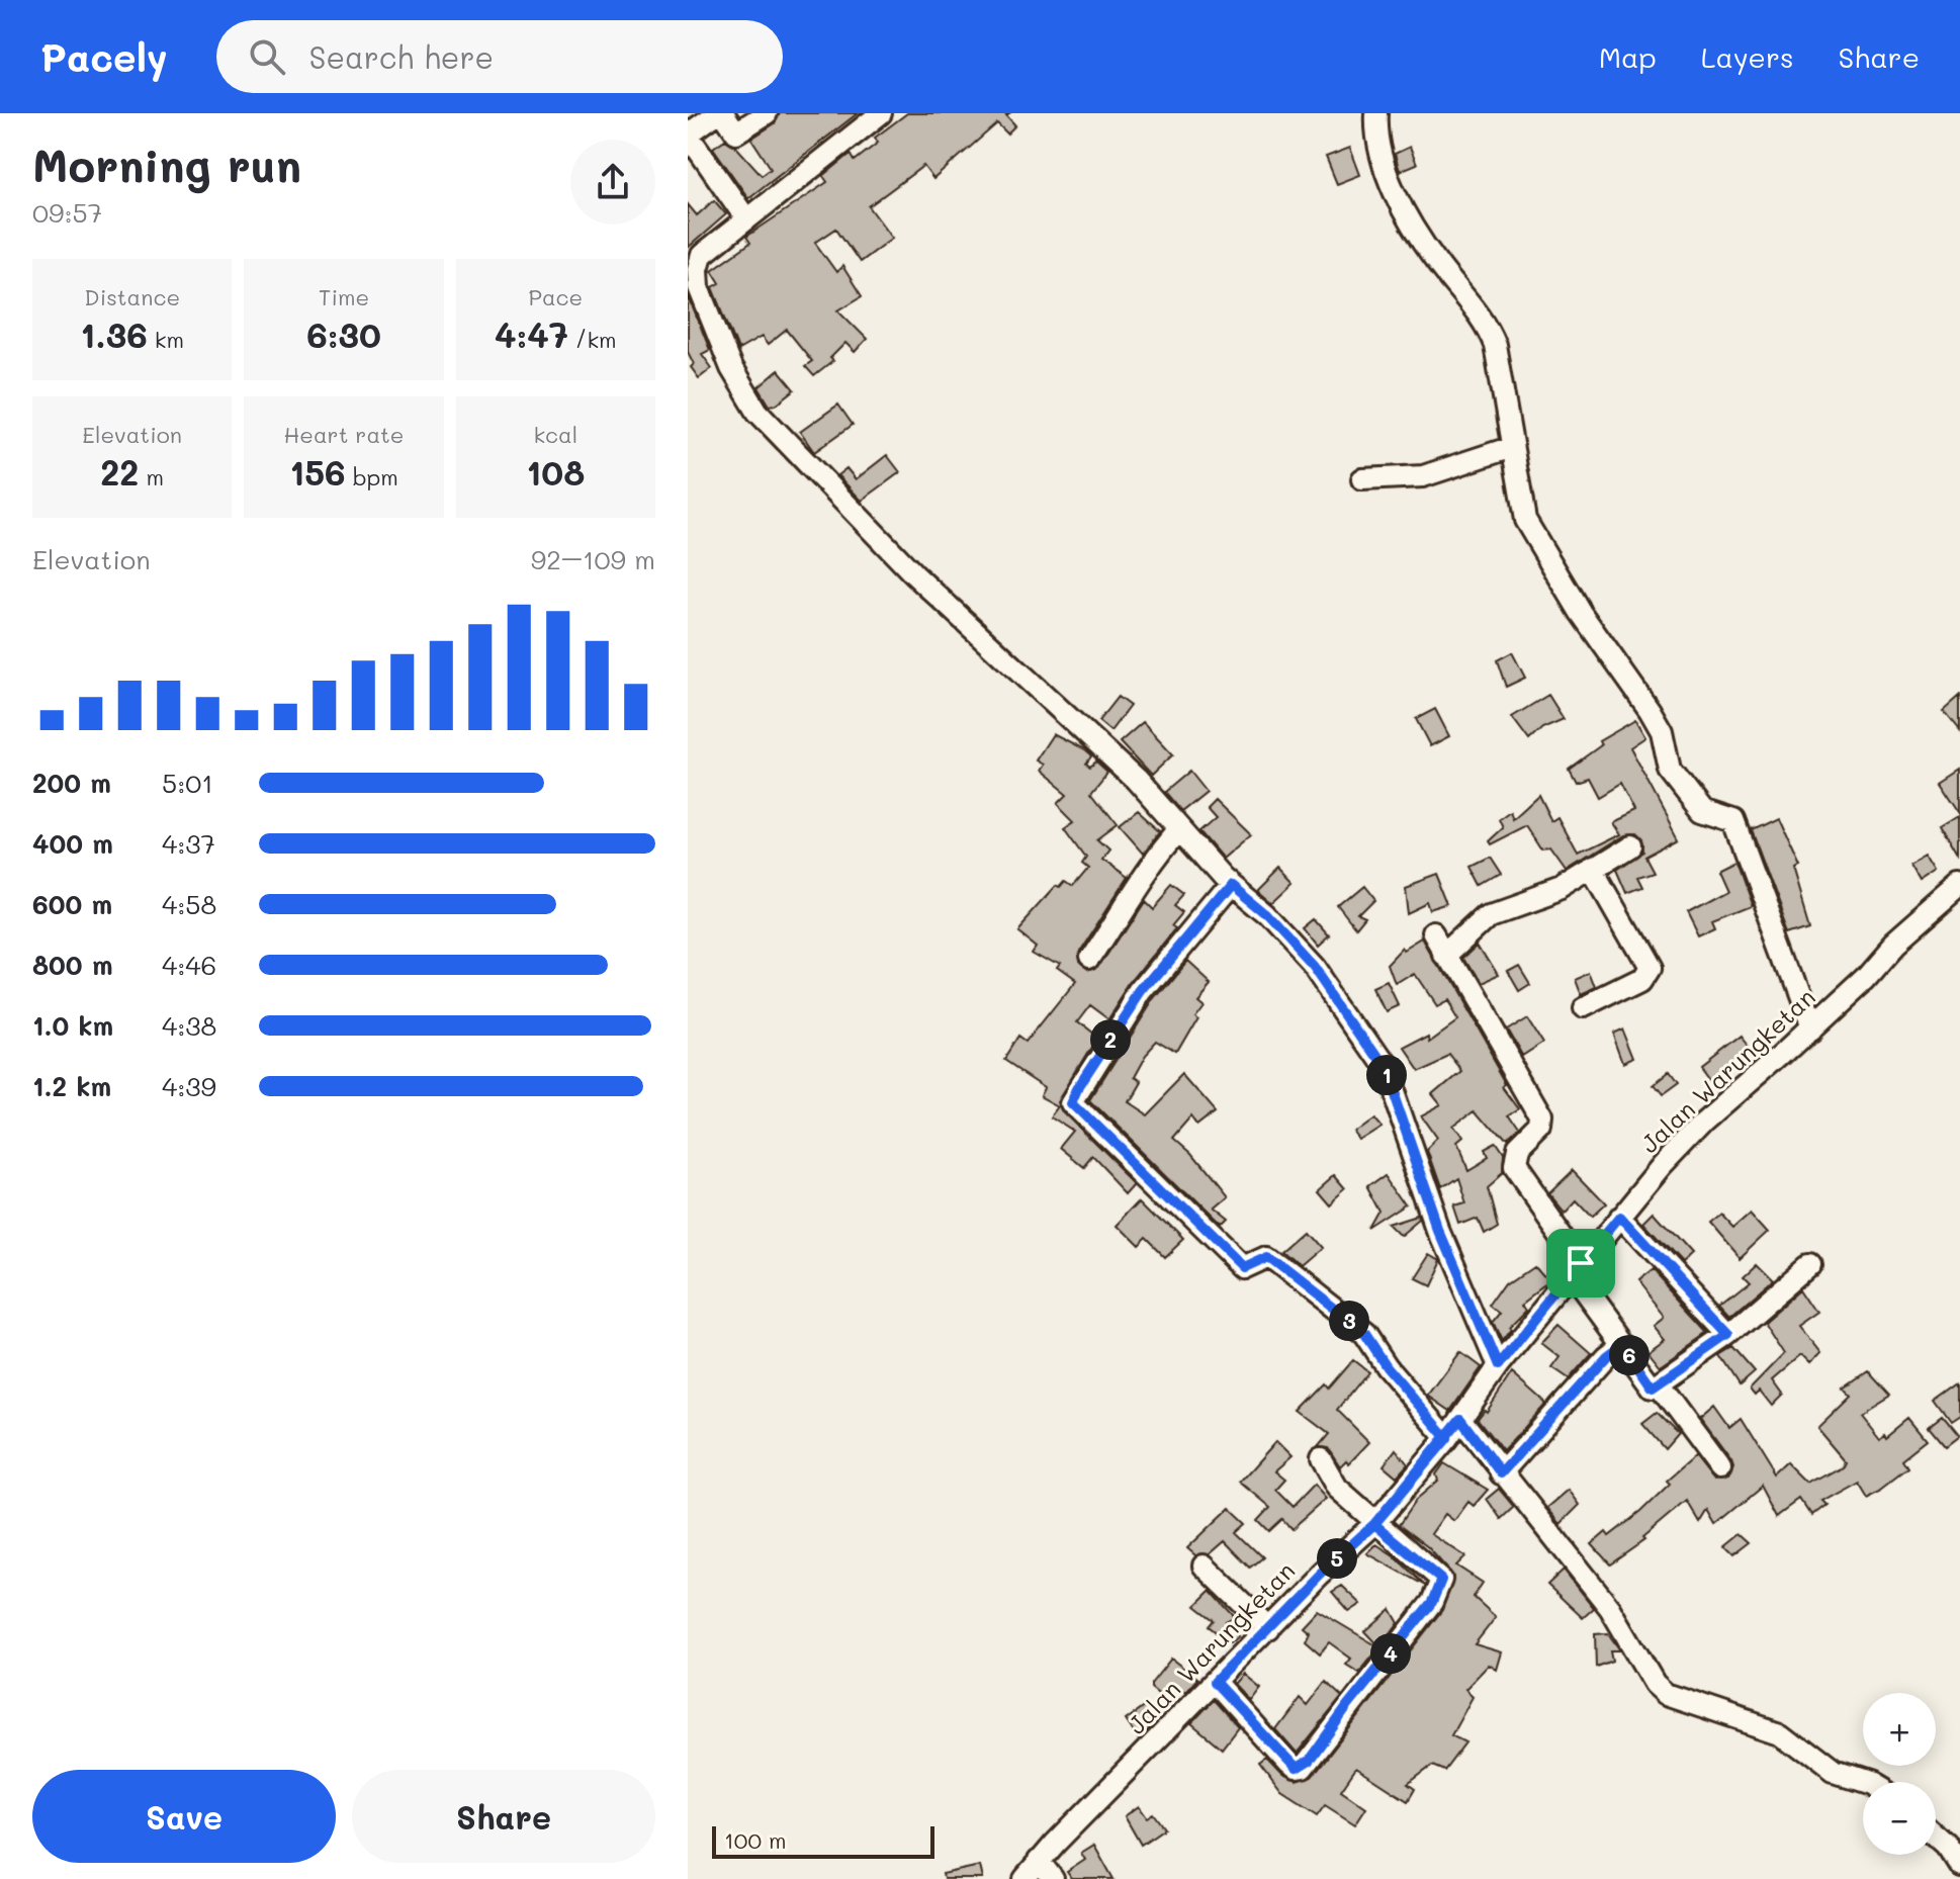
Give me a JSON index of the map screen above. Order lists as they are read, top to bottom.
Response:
{
  "streets": {
    "street": ["Jalan Warungketan"]
  },
  "scale_bar": "100 m",
  "page": {
    "header": "Pacely",
    "search": "Search here",
    "nav": ["Map", "Layers", "Share"],
    "heading": ["Morning run", "09:57"],
    "stats": [
      ["Distance", "1.36 km"],
      ["Time", "6:30"],
      ["Pace", "4:47 /km"],
      ["Elevation", "22 m"],
      ["Heart rate", "156 bpm"],
      ["kcal", "108"]
    ],
    "chart": ["Elevation", "92–109 m"],
    "list": [
      {
        "name": "200 m",
        "note": "5:01"
      },
      {
        "name": "400 m",
        "note": "4:37"
      },
      {
        "name": "600 m",
        "note": "4:58"
      },
      {
        "name": "800 m",
        "note": "4:46"
      },
      {
        "name": "1.0 km",
        "note": "4:38"
      },
      {
        "name": "1.2 km",
        "note": "4:39"
      }
    ],
    "pins": [
      "2",
      "1",
      "3",
      "6",
      "5",
      "4"
    ],
    "map_buttons": ["+", "−"],
    "buttons": ["Save", "Share"],
    "scale": "100 m"
  }
}
